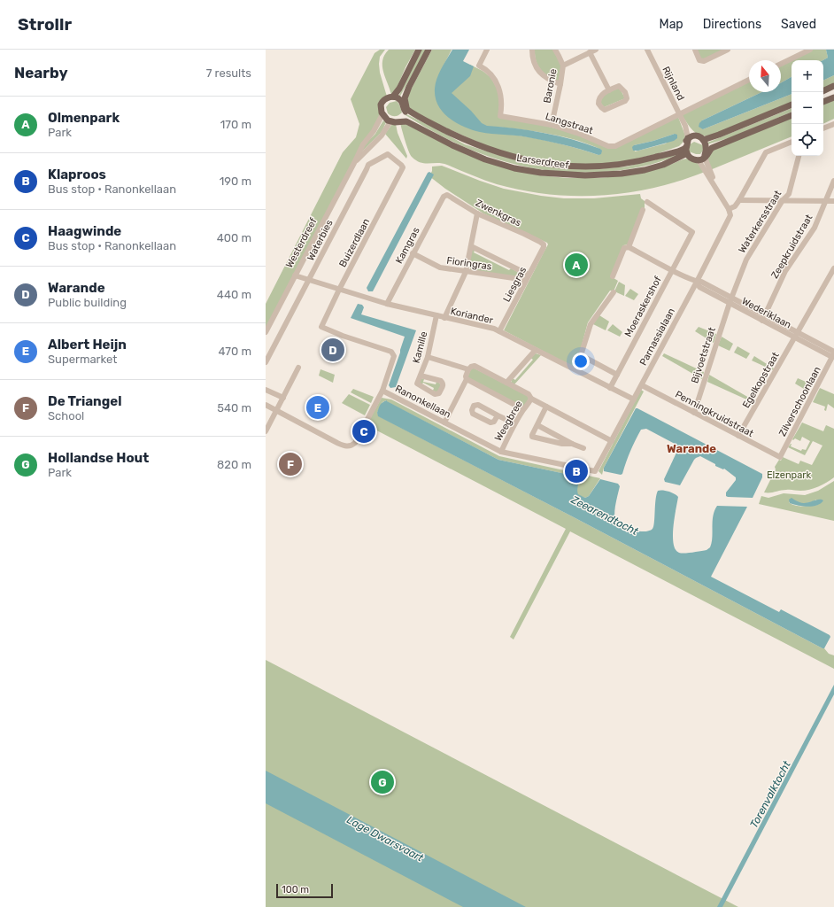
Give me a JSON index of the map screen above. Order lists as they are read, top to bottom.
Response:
{
  "streets": {
    "main road": ["Larserdreef"],
    "street": [
      "Rijnland",
      "Baronie",
      "Langstraat",
      "Zwenkgras",
      "Waterkersstraat",
      "Waterbies",
      "Westerdreef",
      "Buizerdlaan",
      "Kamgras",
      "Zeepkruidstraat",
      "Fioringras",
      "Liesgras",
      "Moeraskershof",
      "Wederiklaan",
      "Koriander",
      "Parnassialaan",
      "Kamille",
      "Bijvoetstraat",
      "Egelkopstraat",
      "Ranonkellaan",
      "Zilverschoonlaan",
      "Penningkruidstraat",
      "Weegbree"
    ]
  },
  "crossings": [
    ["Rijnland", "Langstraat"],
    ["Rijnland", "Larserdreef"],
    ["Baronie", "Langstraat"],
    ["Zwenkgras", "Kamgras"],
    ["Zwenkgras", "Liesgras"],
    ["Waterkersstraat", "Wederiklaan"],
    ["Waterkersstraat", "Bijvoetstraat"],
    ["Waterbies", "Buizerdlaan"],
    ["Waterbies", "Koriander"],
    ["Westerdreef", "Koriander"],
    ["Buizerdlaan", "Koriander"],
    ["Buizerdlaan", "Ranonkellaan"],
    ["Kamgras", "Fioringras"],
    ["Kamgras", "Koriander"],
    ["Zeepkruidstraat", "Wederiklaan"],
    ["Fioringras", "Liesgras"],
    ["Liesgras", "Koriander"],
    ["Moeraskershof", "Wederiklaan"],
    ["Moeraskershof", "Koriander"],
    ["Wederiklaan", "Parnassialaan"],
    ["Wederiklaan", "Bijvoetstraat"],
    ["Wederiklaan", "Egelkopstraat"],
    ["Wederiklaan", "Zilverschoonlaan"],
    ["Koriander", "Parnassialaan"],
    ["Koriander", "Kamille"],
    ["Parnassialaan", "Ranonkellaan"],
    ["Parnassialaan", "Penningkruidstraat"],
    ["Bijvoetstraat", "Penningkruidstraat"],
    ["Egelkopstraat", "Penningkruidstraat"],
    ["Ranonkellaan", "Weegbree"],
    ["Zilverschoonlaan", "Penningkruidstraat"]
  ],
  "districts": ["Warande"],
  "water": ["Zeearendtocht", "Torenvalktocht", "Lage Dwarsvaart"],
  "parks": ["Elzenpark"],
  "scale_bar": "100 m",
  "north": "top",
  "page": {
    "header": "Strollr",
    "nav": ["Map", "Directions", "Saved"],
    "heading": ["Nearby", "7 results"],
    "map_buttons": ["+", "−"],
    "list": [
      {
        "mark": "A",
        "name": "Olmenpark",
        "note": "Park",
        "value": "170 m"
      },
      {
        "mark": "B",
        "name": "Klaproos",
        "note": "Bus stop · Ranonkellaan",
        "value": "190 m"
      },
      {
        "mark": "C",
        "name": "Haagwinde",
        "note": "Bus stop · Ranonkellaan",
        "value": "400 m"
      },
      {
        "mark": "D",
        "name": "Warande",
        "note": "Public building",
        "value": "440 m"
      },
      {
        "mark": "E",
        "name": "Albert Heijn",
        "note": "Supermarket",
        "value": "470 m"
      },
      {
        "mark": "F",
        "name": "De Triangel",
        "note": "School",
        "value": "540 m"
      },
      {
        "mark": "G",
        "name": "Hollandse Hout",
        "note": "Park",
        "value": "820 m"
      }
    ],
    "pins": [
      "A",
      "D",
      "E",
      "C",
      "F",
      "B",
      "G"
    ],
    "scale": "100 m"
  }
}
